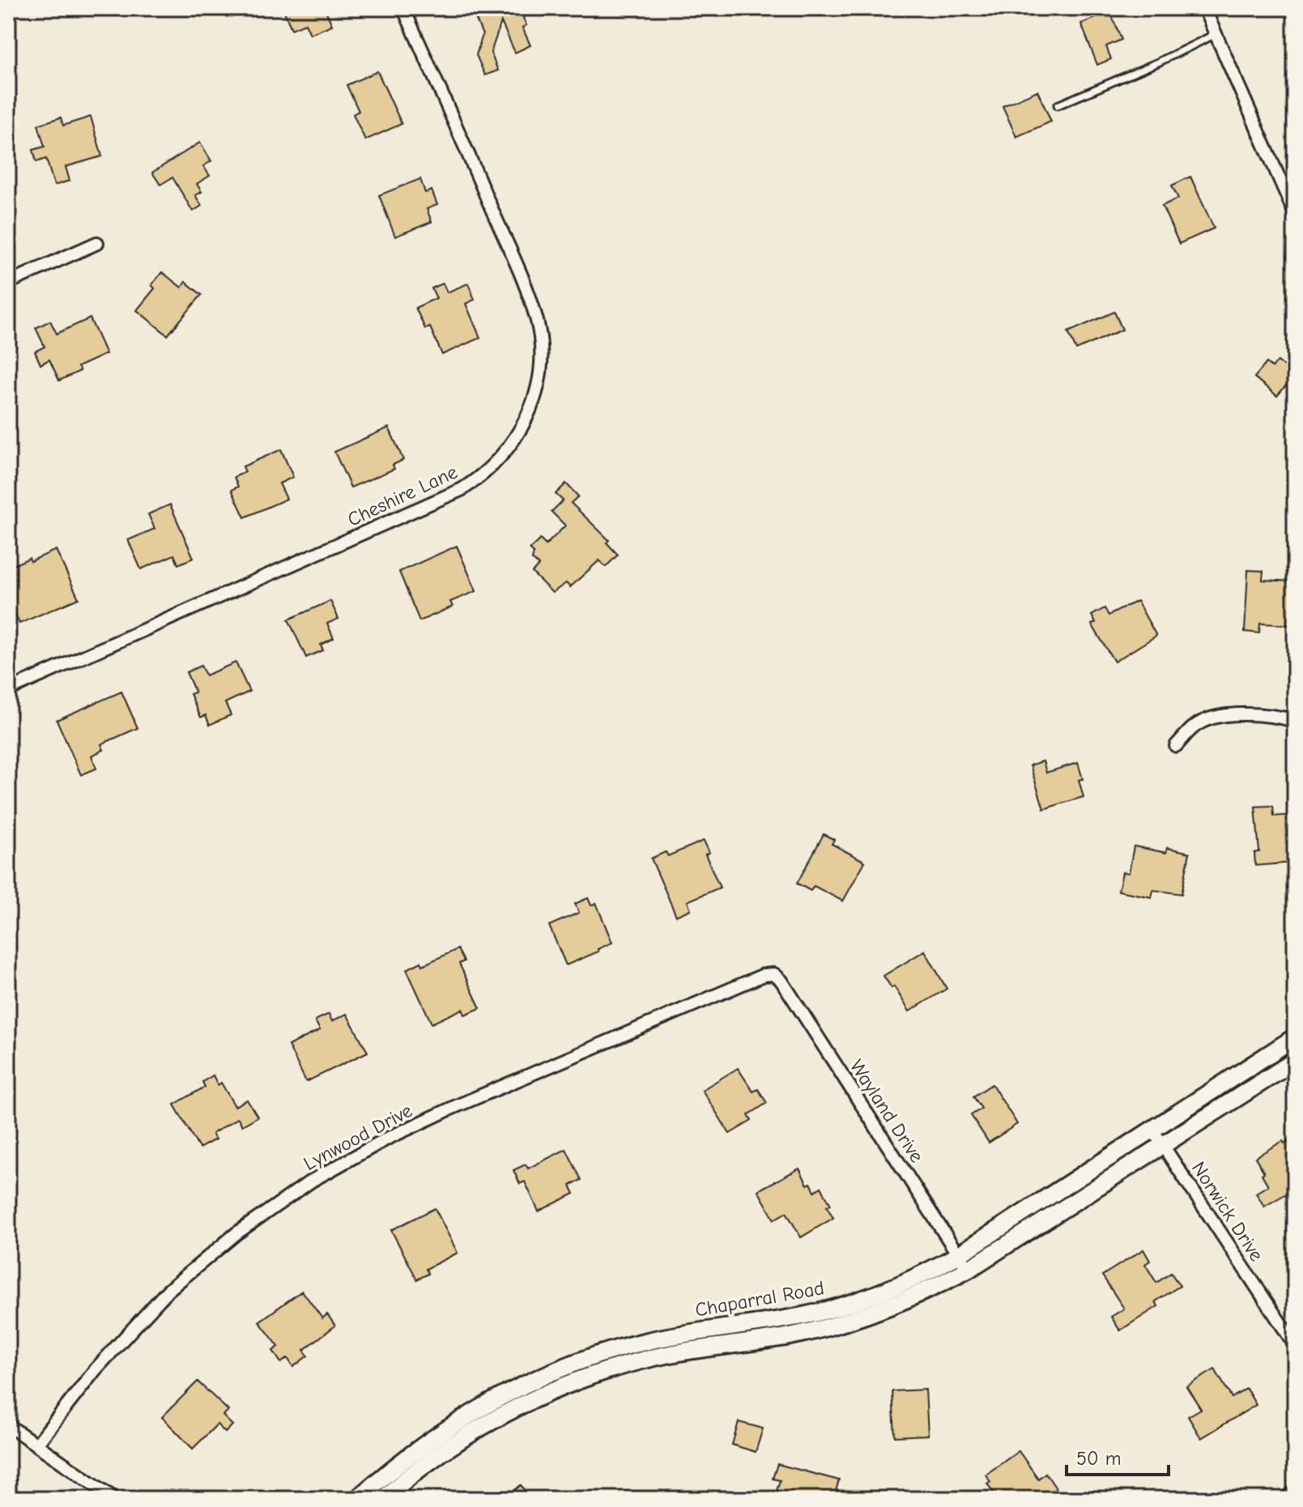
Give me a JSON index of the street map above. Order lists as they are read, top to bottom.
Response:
{
  "streets": {
    "main road": ["Chaparral Road"],
    "street": [
      "Cheshire Lane",
      "Wayland Drive",
      "Lynwood Drive",
      "Norwick Drive"
    ]
  },
  "crossings": [
    ["Wayland Drive", "Lynwood Drive"],
    ["Wayland Drive", "Chaparral Road"],
    ["Norwick Drive", "Chaparral Road"]
  ],
  "scale_bar": "50 m"
}
